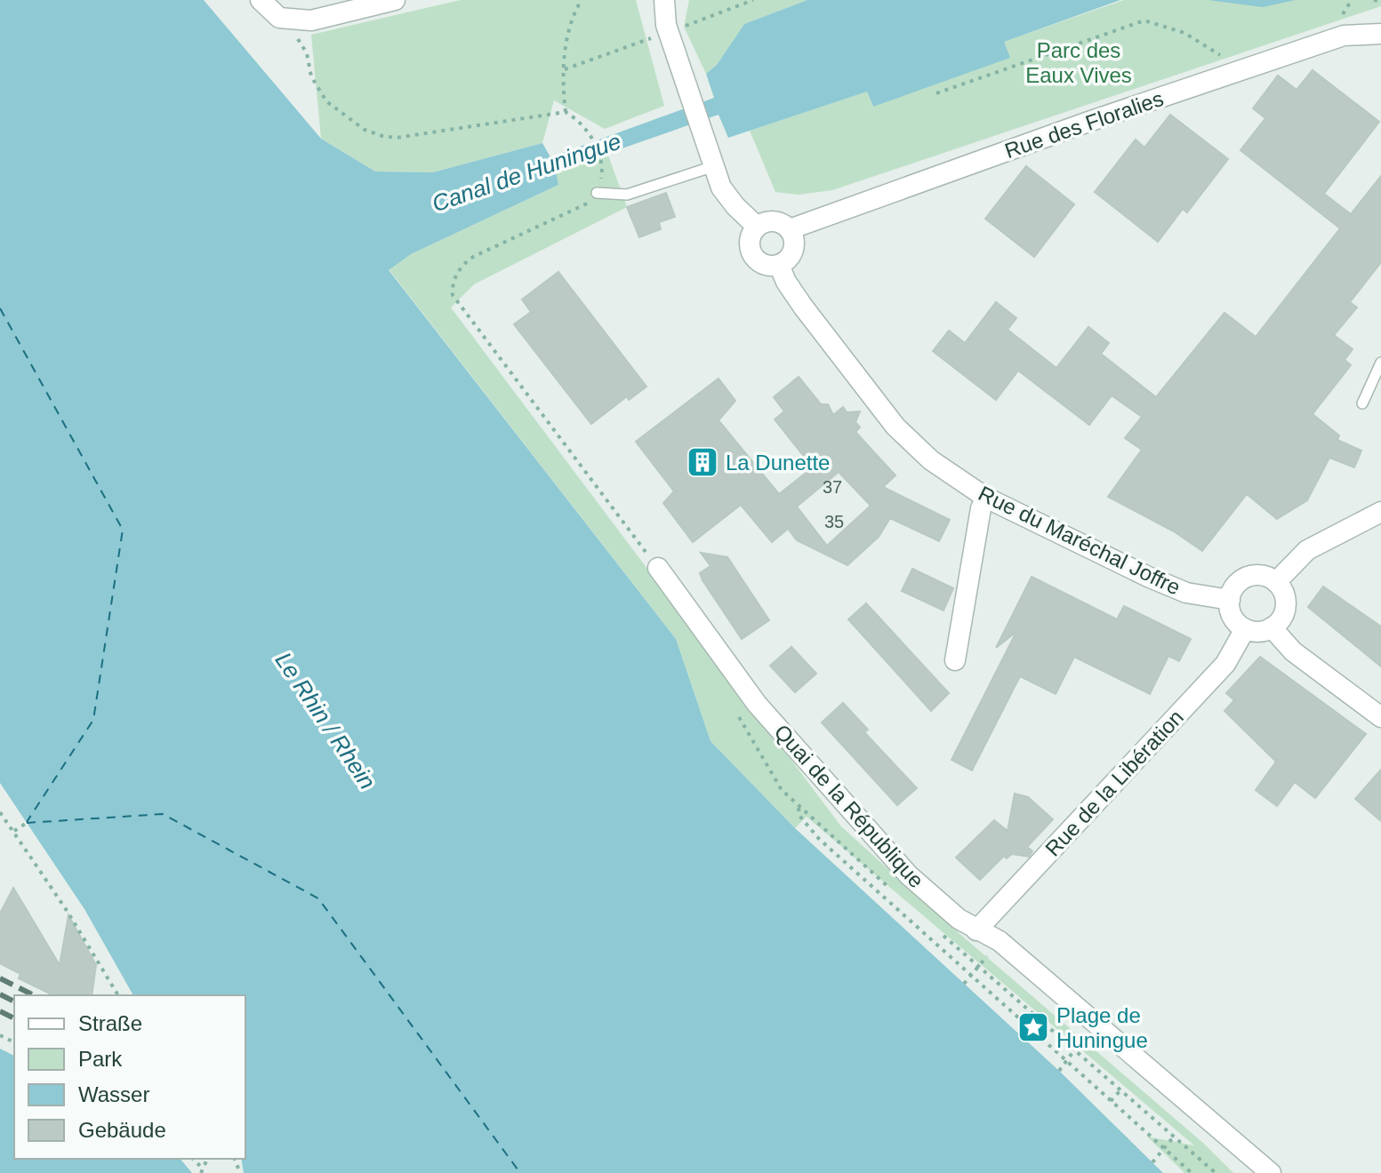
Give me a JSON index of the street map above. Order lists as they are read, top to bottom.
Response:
{
  "streets": {
    "street": [
      "Rue des Floralies",
      "Rue du Maréchal Joffre",
      "Rue de la Libération",
      "Quai de la République"
    ]
  },
  "crossings": [
    ["Rue des Floralies", "Rue du Maréchal Joffre"],
    ["Rue du Maréchal Joffre", "Rue de la Libération"],
    ["Rue de la Libération", "Quai de la République"]
  ],
  "water": ["Canal de Huningue", "Le Rhin / Rhein"],
  "parks": ["Parc des Eaux Vives"],
  "places": {
    "building": ["La Dunette"],
    "place": ["Plage de Huningue"]
  },
  "house_numbers": ["37", "35"],
  "legend": [
    "Straße",
    "Park",
    "Wasser",
    "Gebäude"
  ]
}
